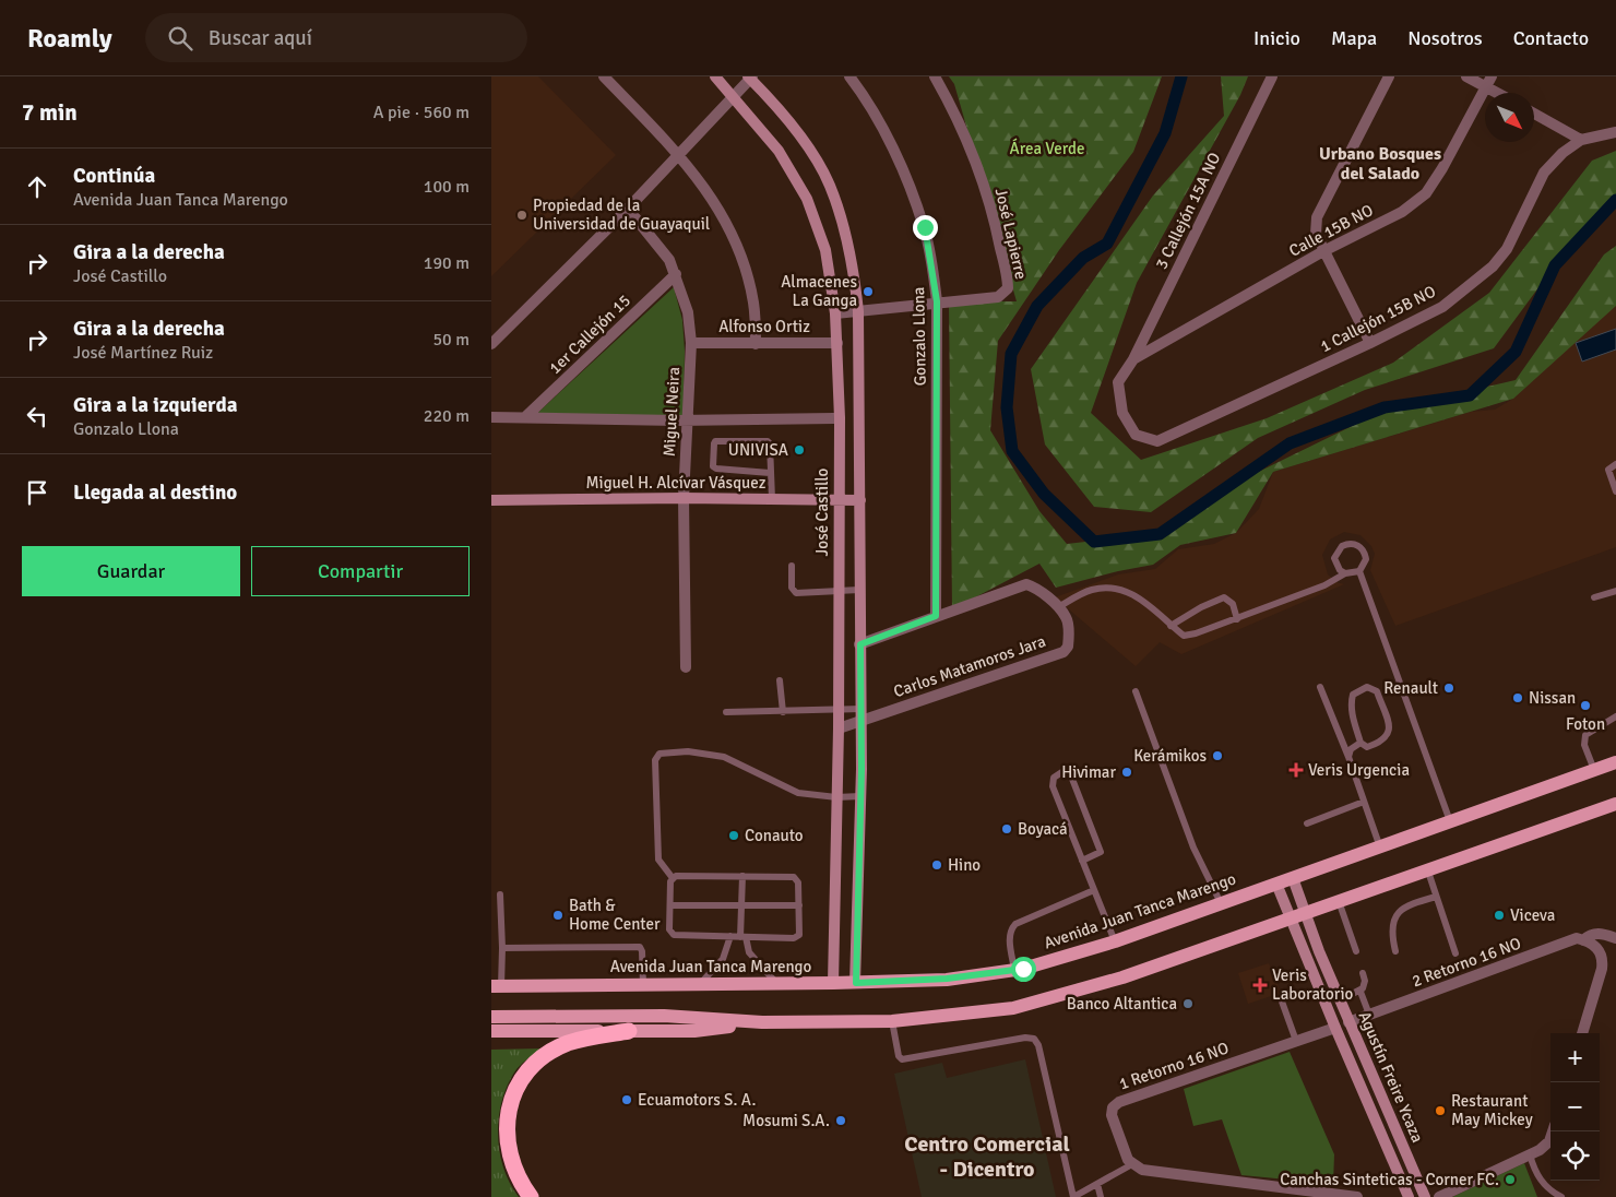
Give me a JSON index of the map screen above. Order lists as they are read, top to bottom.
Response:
{
  "streets": {
    "main road": ["Avenida Juan Tanca Marengo"],
    "street": [
      "3 Callejón 15A NO",
      "Calle 15B NO",
      "José Lapierre",
      "1 Callejón 15B NO",
      "Alfonso Ortiz",
      "1er Callejón 15",
      "Gonzalo Llona",
      "Miguel Neira",
      "Miguel H. Alcívar Vásquez",
      "José Castillo",
      "Carlos Matamoros Jara",
      "2 Retorno 16 NO",
      "1 Retorno 16 NO",
      "Agustín Freire Ycaza"
    ]
  },
  "crossings": [
    ["3 Callejón 15A NO", "Calle 15B NO"],
    ["3 Callejón 15A NO", "1 Callejón 15B NO"],
    ["José Lapierre", "Gonzalo Llona"],
    ["José Lapierre", "José Castillo"],
    ["Alfonso Ortiz", "Miguel Neira"],
    ["Alfonso Ortiz", "José Castillo"],
    ["1er Callejón 15", "Miguel Neira"],
    ["Miguel Neira", "Miguel H. Alcívar Vásquez"],
    ["Miguel H. Alcívar Vásquez", "José Castillo"],
    ["José Castillo", "Carlos Matamoros Jara"],
    ["José Castillo", "Avenida Juan Tanca Marengo"],
    ["Avenida Juan Tanca Marengo", "Agustín Freire Ycaza"],
    ["2 Retorno 16 NO", "Agustín Freire Ycaza"],
    ["1 Retorno 16 NO", "Agustín Freire Ycaza"]
  ],
  "districts": ["Urbano Bosques del Salado", "Centro Comercial - Dicentro"],
  "parks": ["Área Verde"],
  "places": {
    "other": [
      "Propiedad de la Universidad de Guayaquil",
      "Almacenes La Ganga",
      "UNIVISA",
      "Renault",
      "Nissan",
      "Foton",
      "Kerámikos",
      "Hivimar",
      "Boyacá",
      "Conauto",
      "Hino",
      "Bath & Home Center",
      "Viceva",
      "Banco Altantica",
      "Ecuamotors S. A.",
      "Restaurant May Mickey",
      "Mosumi S.A.",
      "Canchas Sinteticas - Corner FC."
    ],
    "health": ["Veris Urgencia", "Veris Laboratorio"]
  },
  "north": "bottom right",
  "page": {
    "header": "Roamly",
    "search": "Buscar aquí",
    "nav": [
      "Inicio",
      "Mapa",
      "Nosotros",
      "Contacto"
    ],
    "heading": ["7 min", "A pie · 560 m"],
    "list": [
      ["Continúa", "Avenida Juan Tanca Marengo", "100 m"],
      ["Gira a la derecha", "José Castillo", "190 m"],
      ["Gira a la derecha", "José Martínez Ruiz", "50 m"],
      ["Gira a la izquierda", "Gonzalo Llona", "220 m"],
      "Llegada al destino"
    ],
    "buttons": ["Guardar", "Compartir"],
    "map_buttons": ["+", "−"]
  }
}
